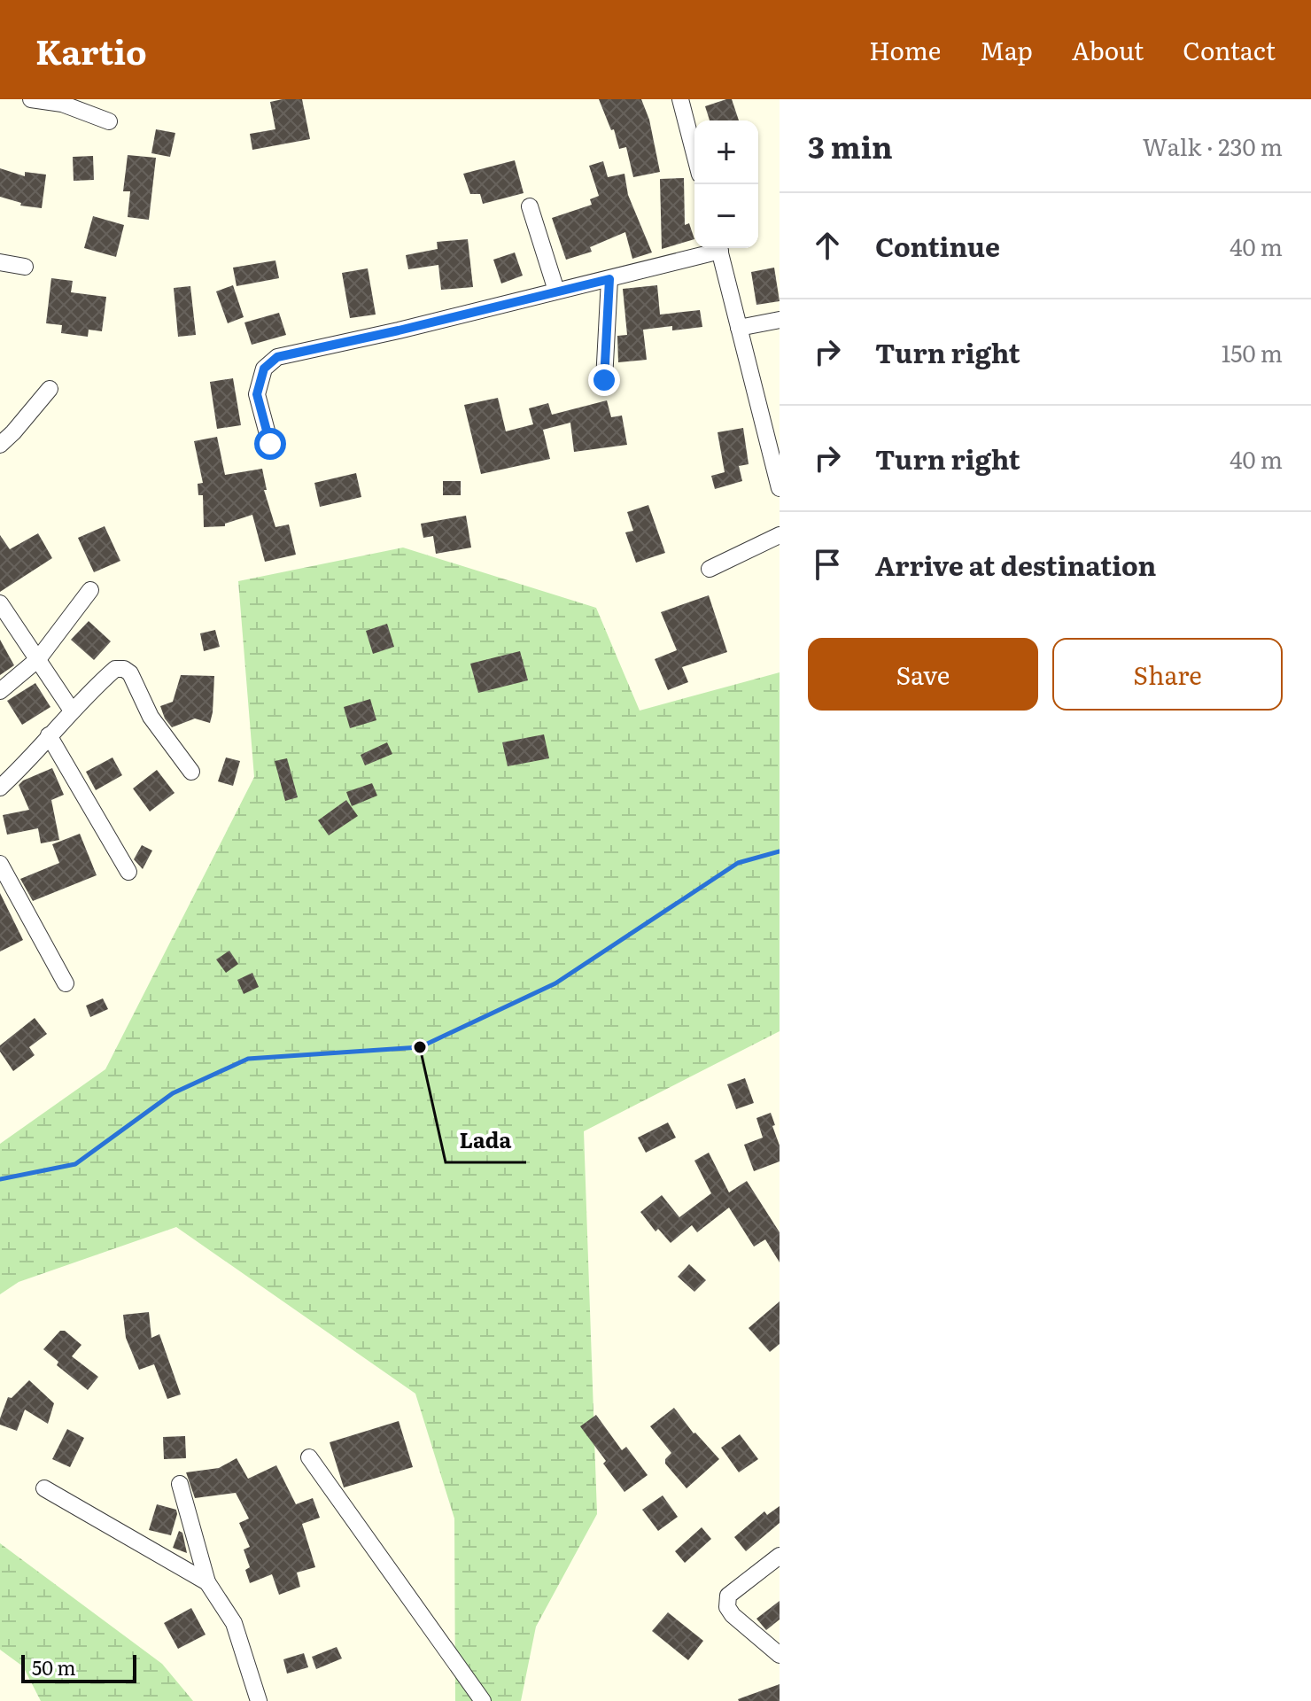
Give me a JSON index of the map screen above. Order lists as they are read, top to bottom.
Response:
{
  "places": ["Lada"],
  "scale_bar": "50 m",
  "page": {
    "header": "Kartio",
    "nav": [
      "Home",
      "Map",
      "About",
      "Contact"
    ],
    "heading": ["3 min", "Walk · 230 m"],
    "map_buttons": ["+", "−"],
    "list": [
      ["Continue", "40 m"],
      ["Turn right", "150 m"],
      ["Turn right", "40 m"],
      "Arrive at destination"
    ],
    "buttons": ["Save", "Share"],
    "scale": "50 m"
  }
}
